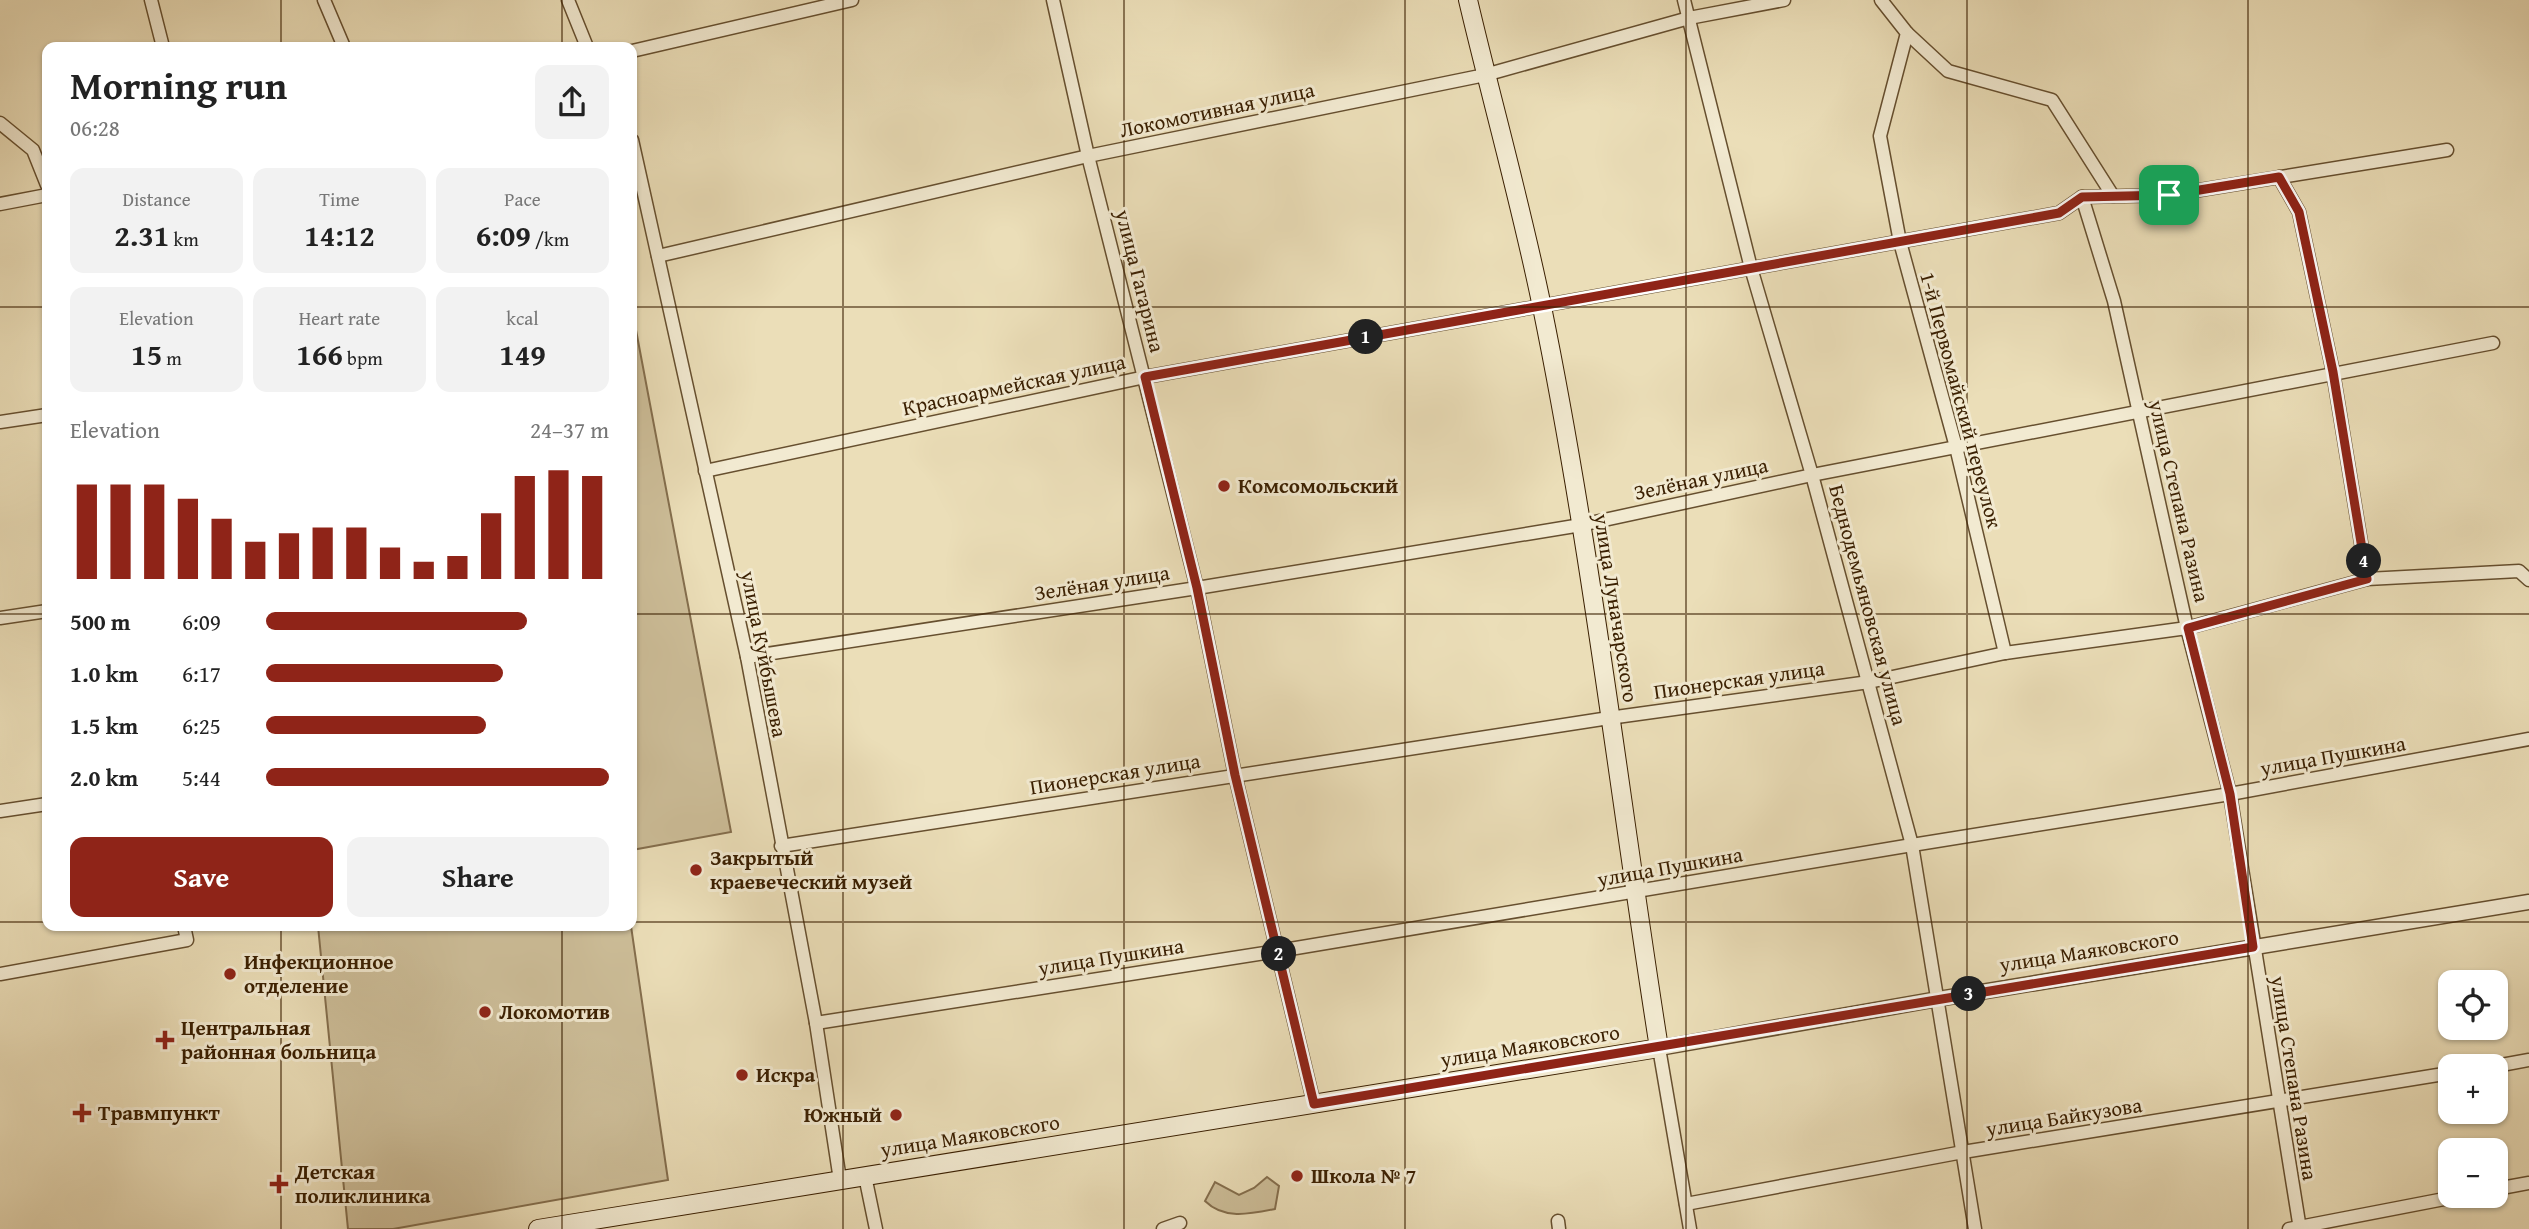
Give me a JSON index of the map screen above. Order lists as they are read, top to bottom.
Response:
{
  "streets": {
    "main road": ["улица Луначарского", "улица Маяковского"],
    "street": [
      "Локомотивная улица",
      "улица Гагарина",
      "Красноармейская улица",
      "1-й Первомайский переулок",
      "Зелёная улица",
      "улица Степана Разина",
      "Беднодемьяновская улица",
      "улица Куйбышева",
      "Пионерская улица",
      "улица Пушкина",
      "улица Байкузова"
    ]
  },
  "crossings": [
    ["Локомотивная улица", "улица Гагарина"],
    ["Локомотивная улица", "Беднодемьяновская улица"],
    ["Локомотивная улица", "улица Луначарского"],
    ["Локомотивная улица", "улица Куйбышева"],
    ["улица Гагарина", "Красноармейская улица"],
    ["улица Гагарина", "Зелёная улица"],
    ["улица Гагарина", "Пионерская улица"],
    ["улица Гагарина", "улица Пушкина"],
    ["улица Гагарина", "улица Маяковского"],
    ["Красноармейская улица", "1-й Первомайский переулок"],
    ["Красноармейская улица", "улица Степана Разина"],
    ["Красноармейская улица", "Беднодемьяновская улица"],
    ["Красноармейская улица", "улица Луначарского"],
    ["Красноармейская улица", "улица Куйбышева"],
    ["1-й Первомайский переулок", "Зелёная улица"],
    ["1-й Первомайский переулок", "Пионерская улица"],
    ["Зелёная улица", "улица Степана Разина"],
    ["Зелёная улица", "Беднодемьяновская улица"],
    ["Зелёная улица", "улица Луначарского"],
    ["Зелёная улица", "улица Куйбышева"],
    ["улица Степана Разина", "Пионерская улица"],
    ["улица Степана Разина", "улица Пушкина"],
    ["улица Степана Разина", "улица Маяковского"],
    ["улица Степана Разина", "улица Байкузова"],
    ["Беднодемьяновская улица", "Пионерская улица"],
    ["Беднодемьяновская улица", "улица Пушкина"],
    ["Беднодемьяновская улица", "улица Маяковского"],
    ["Беднодемьяновская улица", "улица Байкузова"],
    ["улица Луначарского", "Пионерская улица"],
    ["улица Луначарского", "улица Пушкина"],
    ["улица Луначарского", "улица Маяковского"],
    ["улица Луначарского", "улица Байкузова"],
    ["улица Куйбышева", "Пионерская улица"],
    ["улица Куйбышева", "улица Пушкина"],
    ["улица Куйбышева", "улица Маяковского"]
  ],
  "places": {
    "other": [
      "Комсомольский",
      "Закрытый краевеческий музей",
      "Инфекционное отделение",
      "Локомотив",
      "Искра",
      "Южный",
      "Школа № 7"
    ],
    "health": ["Центральная районная больница", "Травмпункт", "Детская поликлиника"]
  },
  "page": {
    "heading": ["Morning run", "06:28"],
    "stats": [
      ["Distance", "2.31 km"],
      ["Time", "14:12"],
      ["Pace", "6:09 /km"],
      ["Elevation", "15 m"],
      ["Heart rate", "166 bpm"],
      ["kcal", "149"]
    ],
    "pins": [
      "1",
      "4",
      "2",
      "3"
    ],
    "chart": ["Elevation", "24–37 m"],
    "list": [
      {
        "name": "500 m",
        "note": "6:09"
      },
      {
        "name": "1.0 km",
        "note": "6:17"
      },
      {
        "name": "1.5 km",
        "note": "6:25"
      },
      {
        "name": "2.0 km",
        "note": "5:44"
      }
    ],
    "buttons": ["Save", "Share"],
    "map_buttons": ["+", "−"]
  }
}
